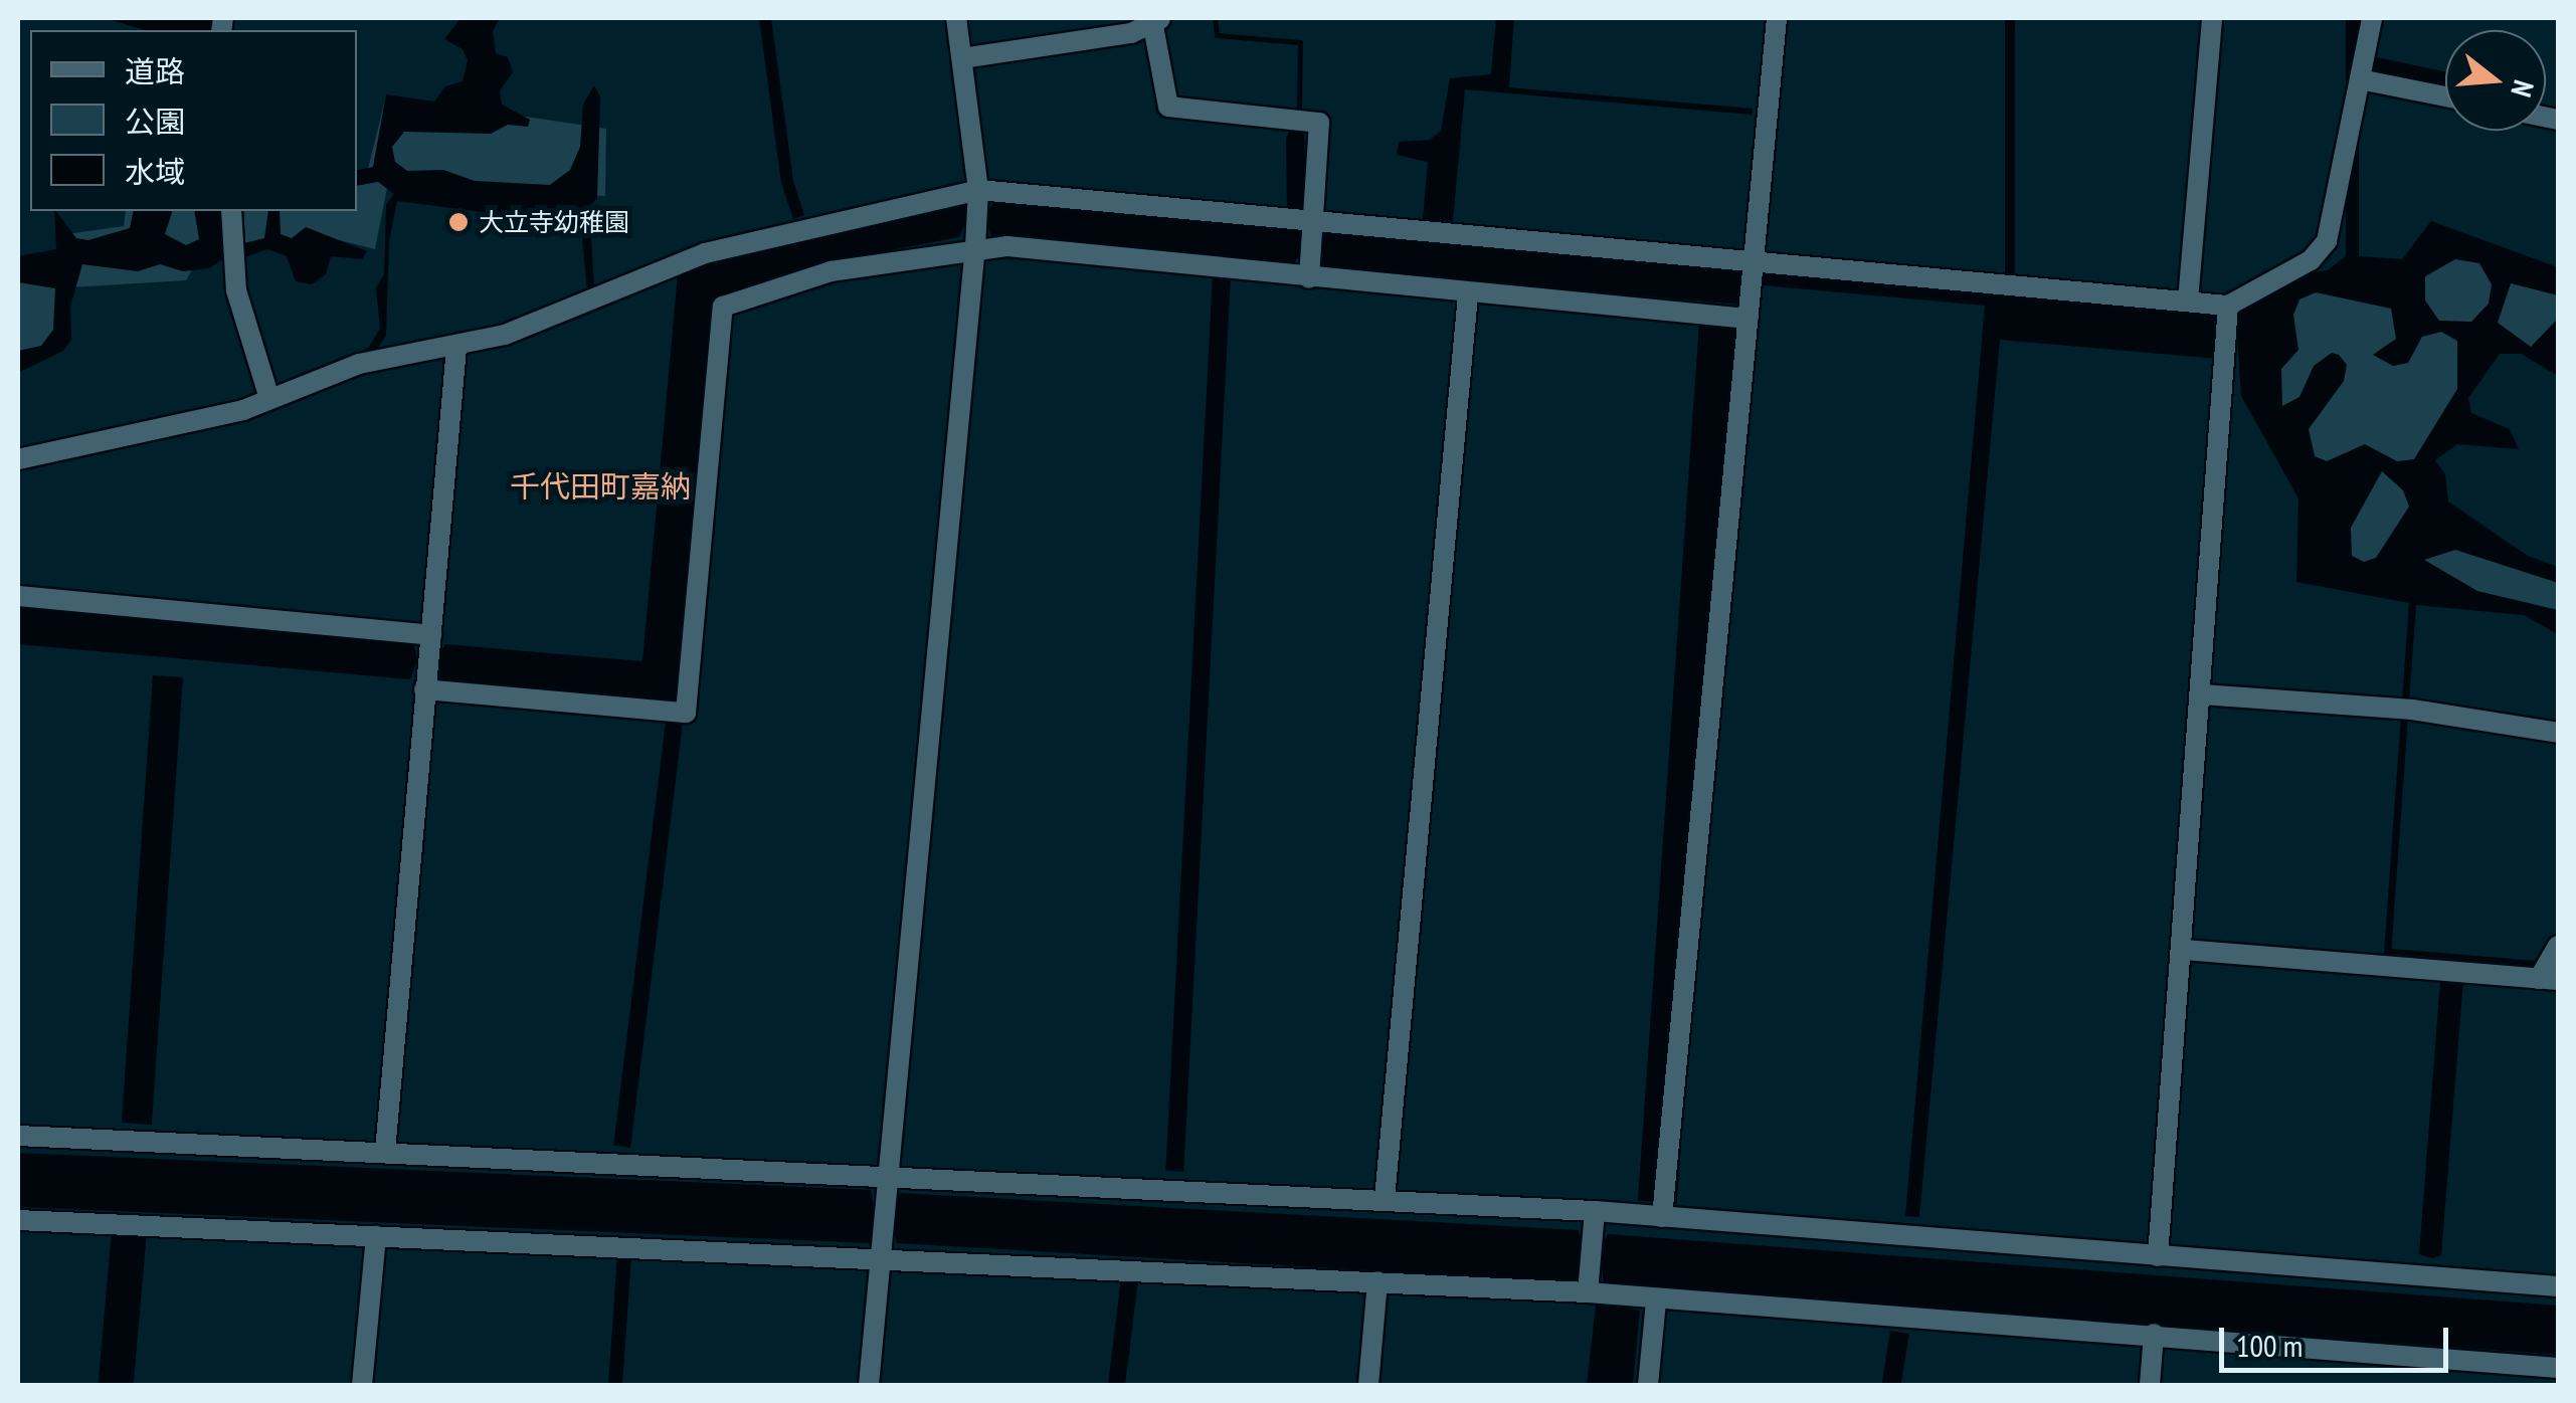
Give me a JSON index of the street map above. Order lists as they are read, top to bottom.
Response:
{
  "districts": ["千代田町嘉納"],
  "places": ["大立寺幼稚園"],
  "legend": ["道路", "公園", "水域"],
  "scale_bar": "100 m",
  "north": "right"
}
